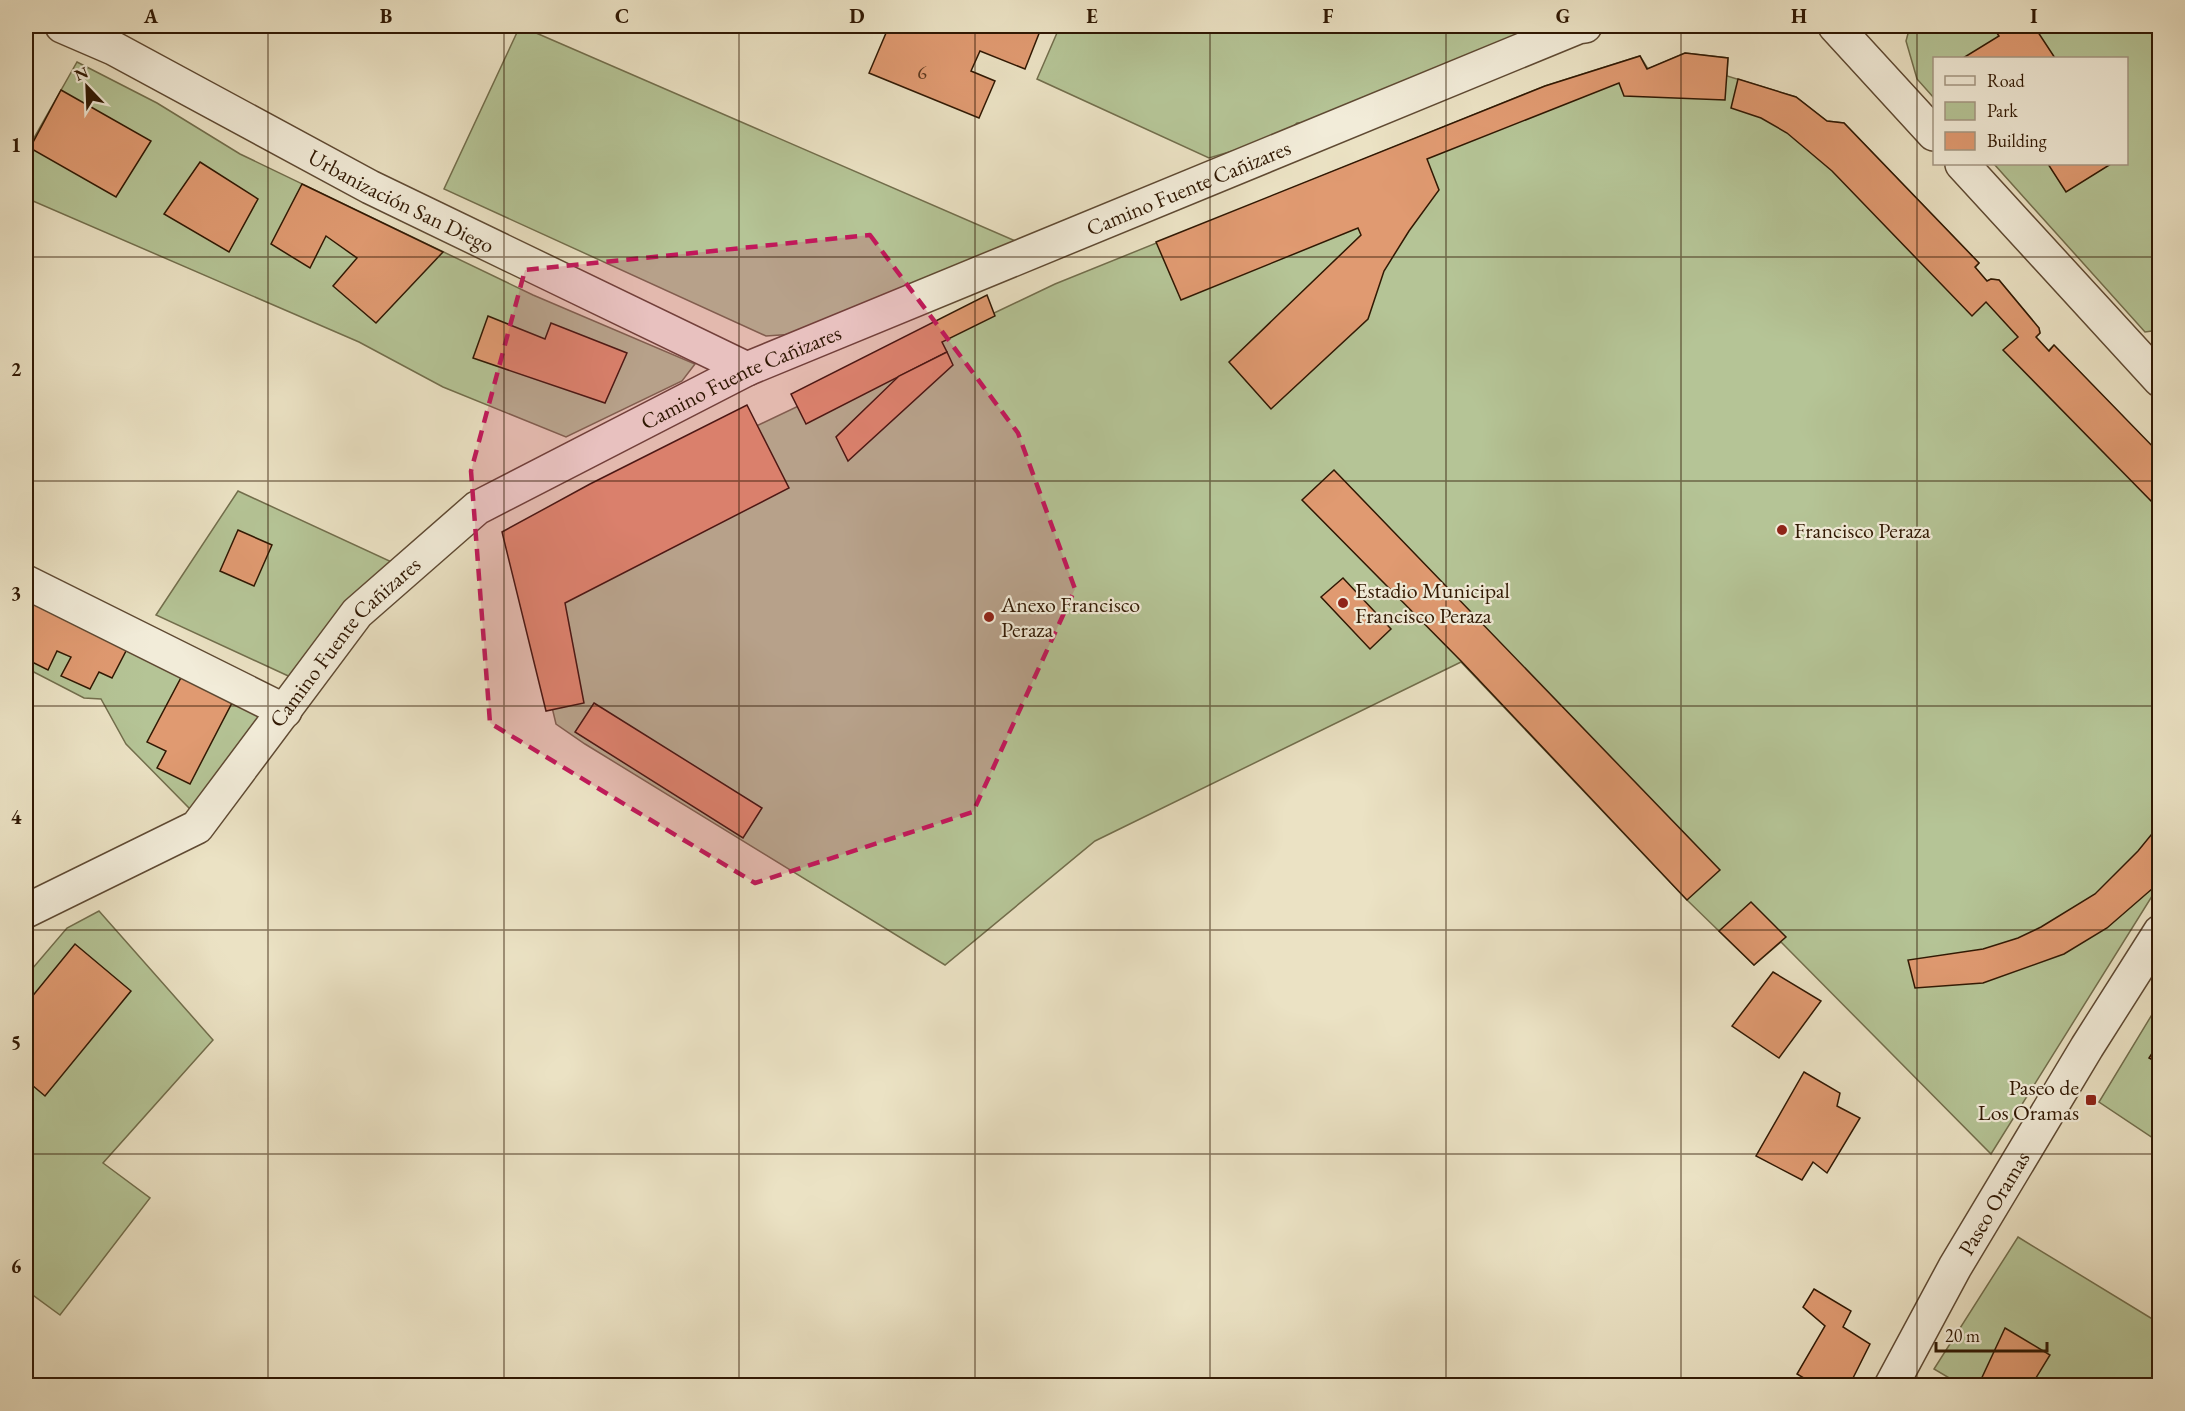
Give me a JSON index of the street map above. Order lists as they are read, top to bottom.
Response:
{
  "streets": {
    "street": ["Camino Fuente Cañizares", "Urbanización San Diego", "Paseo Oramas"]
  },
  "crossings": [
    ["Camino Fuente Cañizares", "Urbanización San Diego"]
  ],
  "places": {
    "other": ["Francisco Peraza", "Estadio Municipal Francisco Peraza", "Anexo Francisco Peraza"],
    "transit": ["Paseo de Los Oramas"]
  },
  "house_numbers": ["6"],
  "legend": ["Road", "Park", "Building"],
  "scale_bar": "20 m",
  "north": "top left",
  "grid": {
    "columns": [
      "A",
      "B",
      "C",
      "D",
      "E",
      "F",
      "G",
      "H",
      "I"
    ],
    "rows": [
      "1",
      "2",
      "3",
      "4",
      "5",
      "6"
    ]
  }
}
